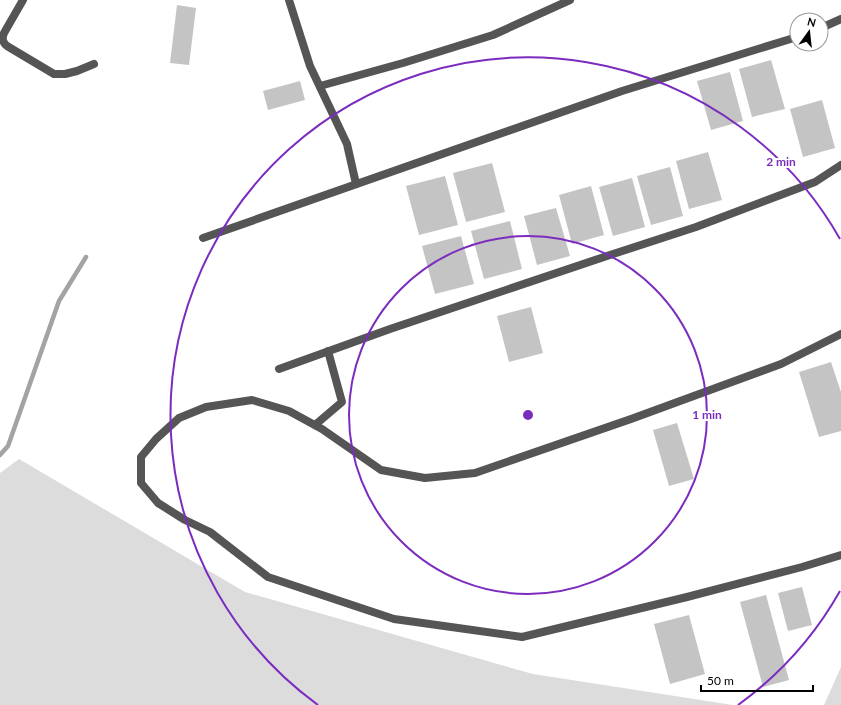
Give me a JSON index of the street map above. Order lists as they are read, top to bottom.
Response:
{
  "scale_bar": "50 m",
  "north": "top",
  "rings": ["2 min", "1 min"]
}
